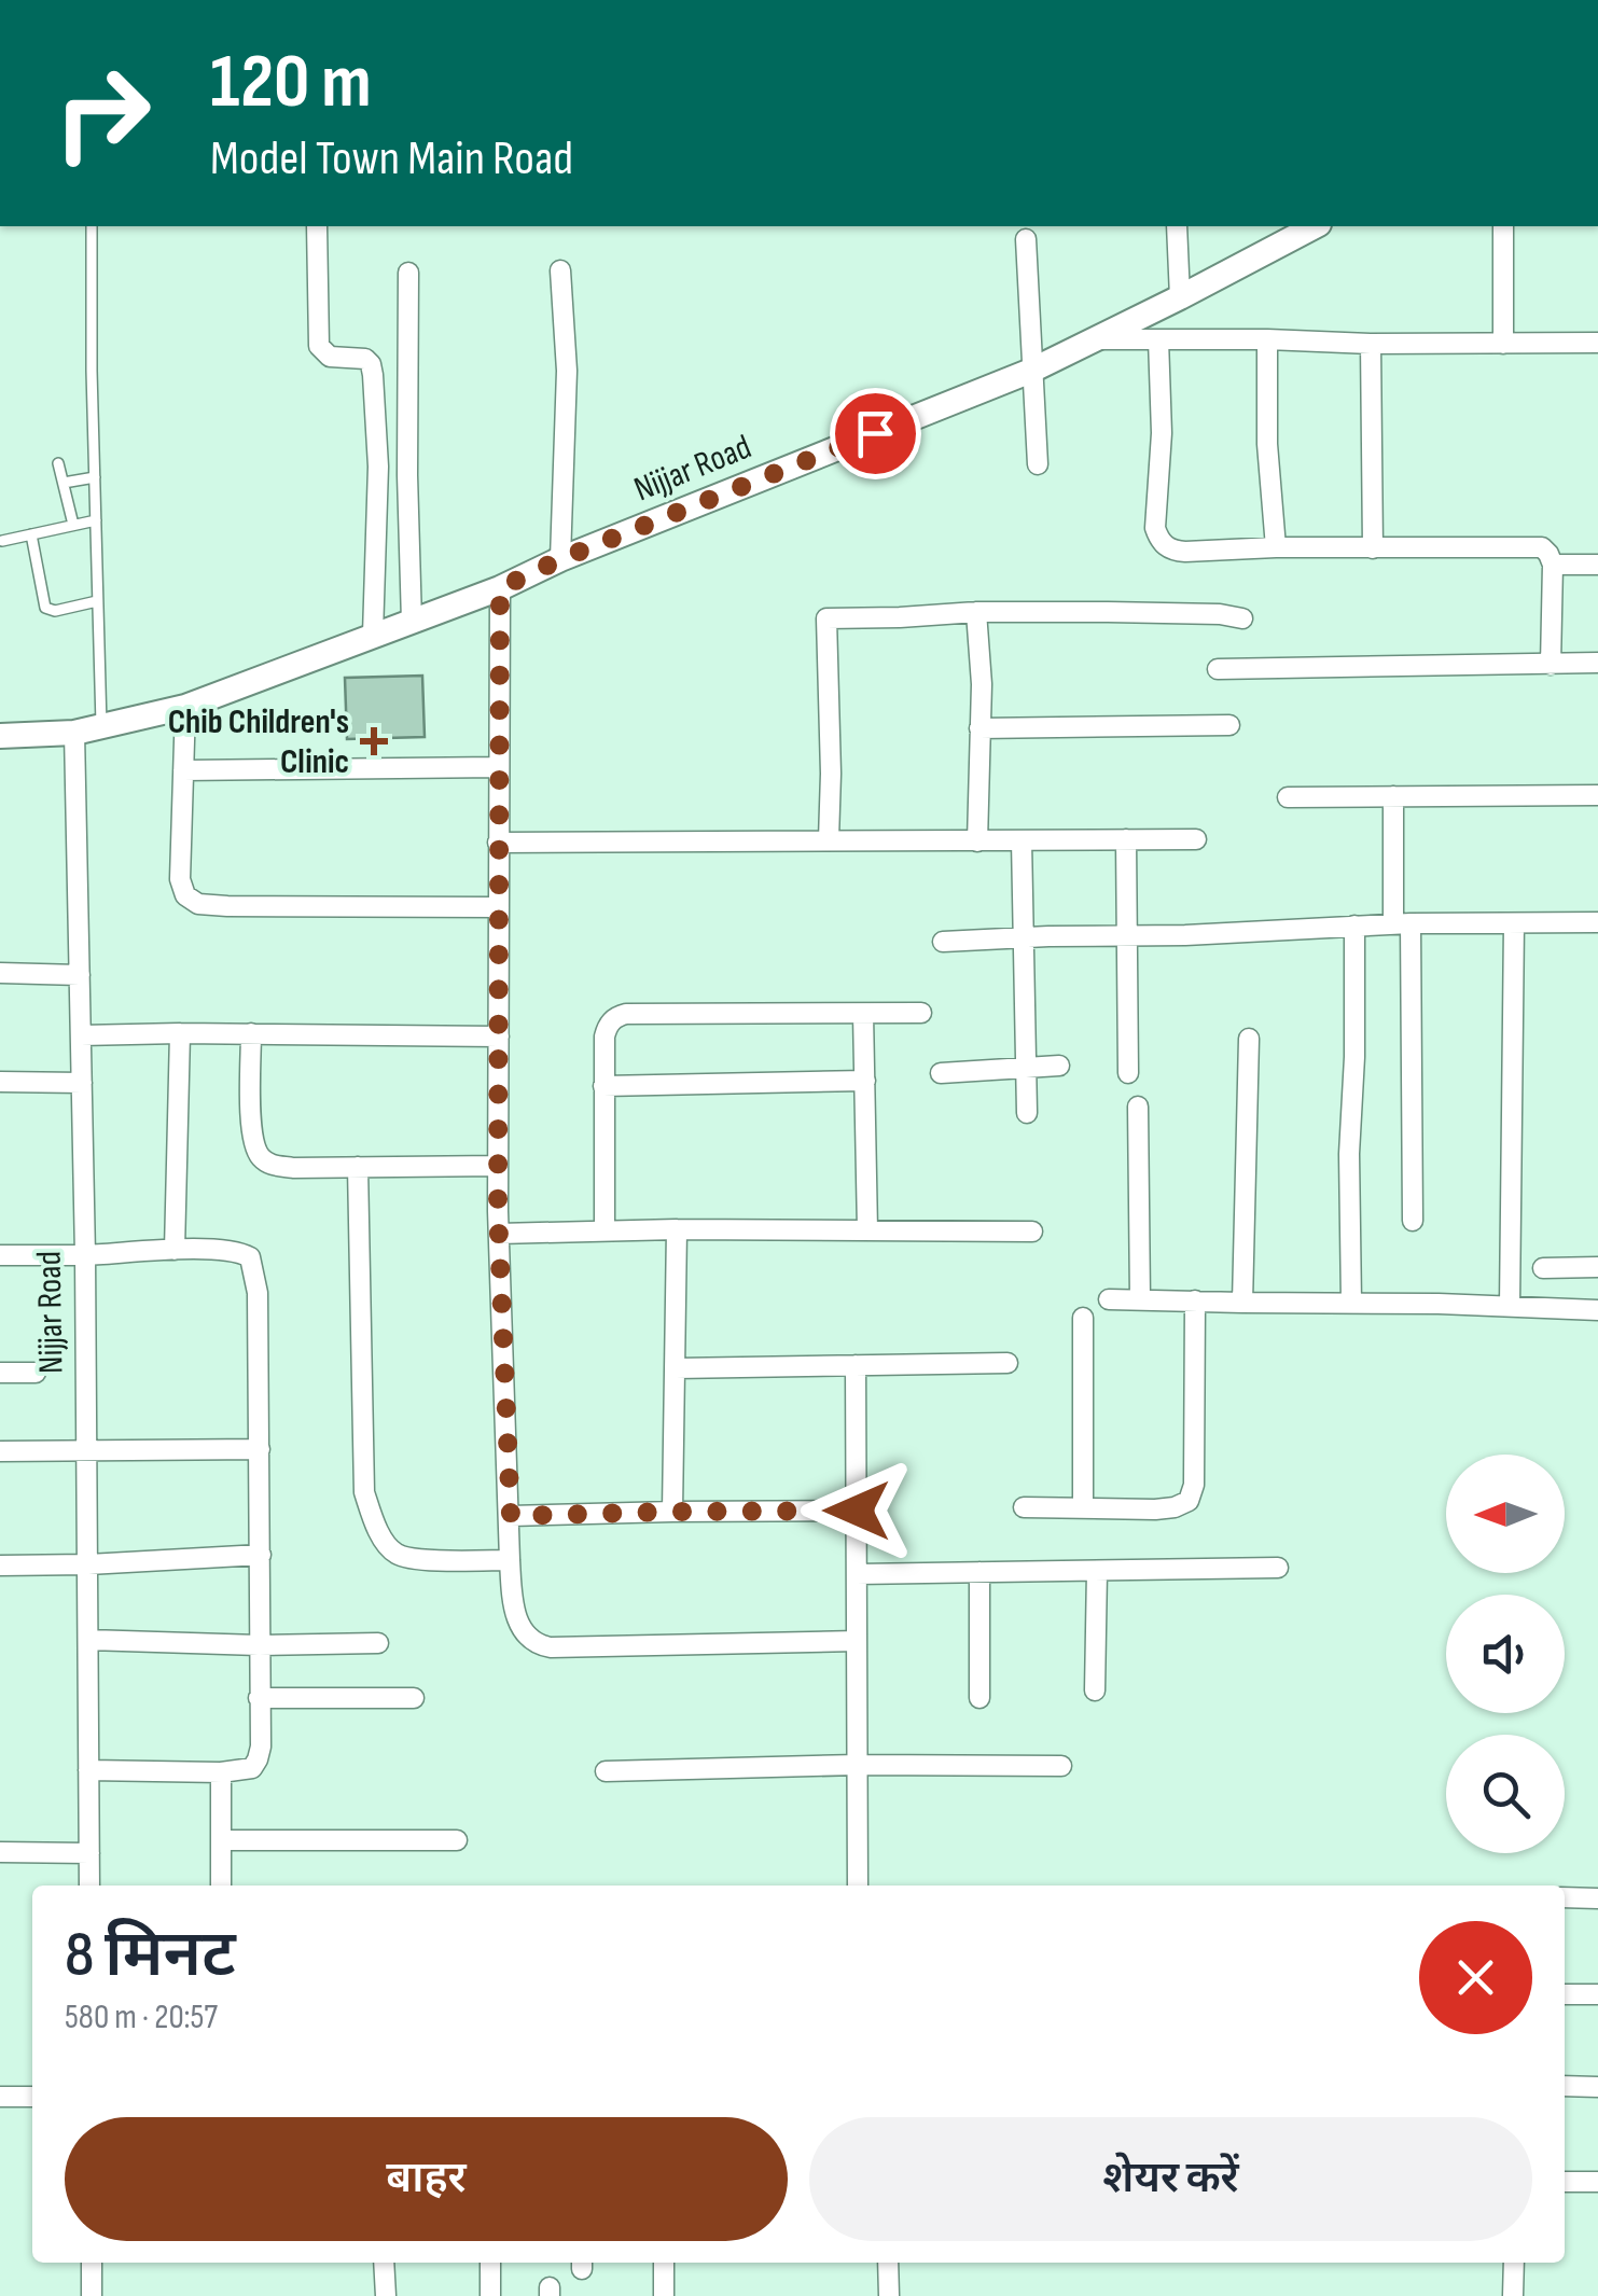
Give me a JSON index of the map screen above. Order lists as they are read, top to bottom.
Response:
{
  "streets": {
    "street": ["Nijjar Road"]
  },
  "places": {
    "health": ["Chib Children's Clinic"]
  },
  "north": "left",
  "page": {
    "turn": ["120 m", "Model Town Main Road"],
    "heading": ["8 मिनट", "580 m · 20:57"],
    "buttons": ["बाहर", "शेयर करें"]
  }
}
